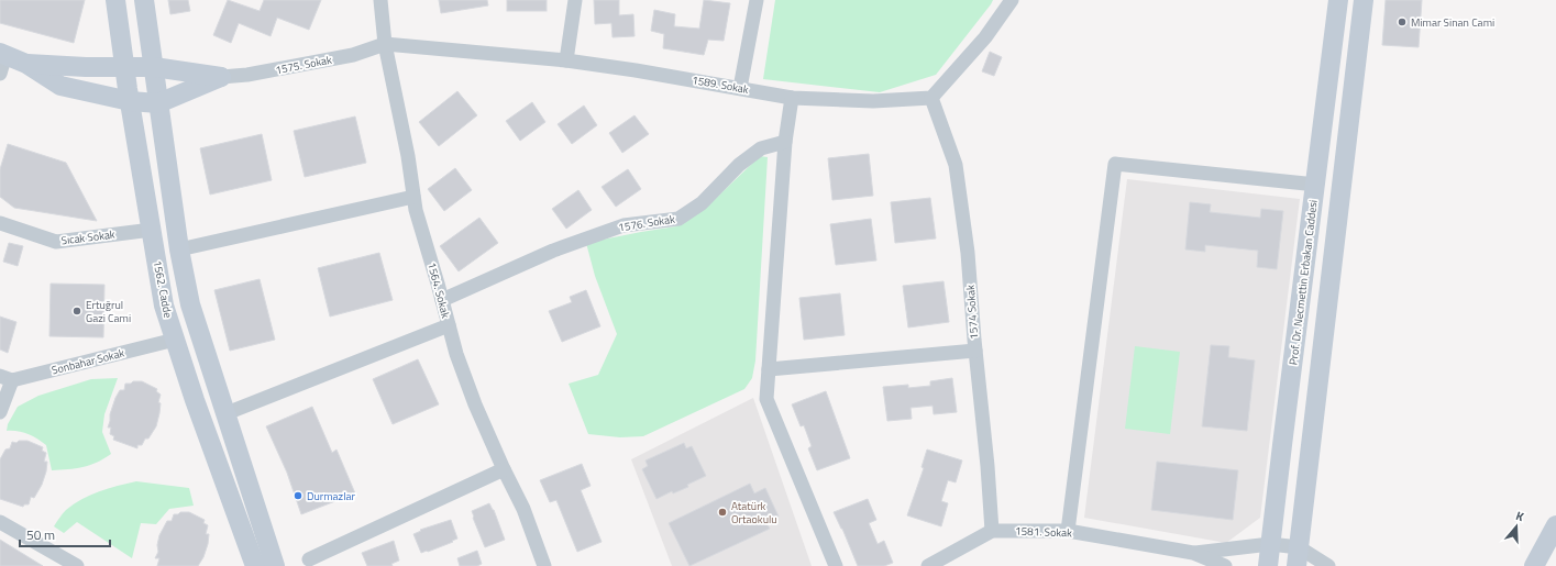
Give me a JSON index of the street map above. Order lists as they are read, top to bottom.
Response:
{
  "streets": {
    "main road": ["Prof. Dr. Necmettin Erbakan Caddesi", "1562. Cadde"],
    "street": [
      "1575. Sokak",
      "1589. Sokak",
      "1576. Sokak",
      "Sıcak Sokak",
      "1564. Sokak",
      "1574 Sokak",
      "Sonbahar Sokak",
      "1581. Sokak"
    ]
  },
  "crossings": [
    ["1575. Sokak", "1589. Sokak"],
    ["1575. Sokak", "1564. Sokak"],
    ["1589. Sokak", "1564. Sokak"],
    ["1589. Sokak", "1574 Sokak"],
    ["1576. Sokak", "1564. Sokak"],
    ["Sıcak Sokak", "1562. Cadde"],
    ["1562. Cadde", "Sonbahar Sokak"],
    ["1574 Sokak", "1581. Sokak"]
  ],
  "places": [
    "Mimar Sinan Cami",
    "Ertuğrul Gazi Cami",
    "Durmazlar",
    "Atatürk Ortaokulu"
  ],
  "scale_bar": "50 m",
  "north": "top"
}
